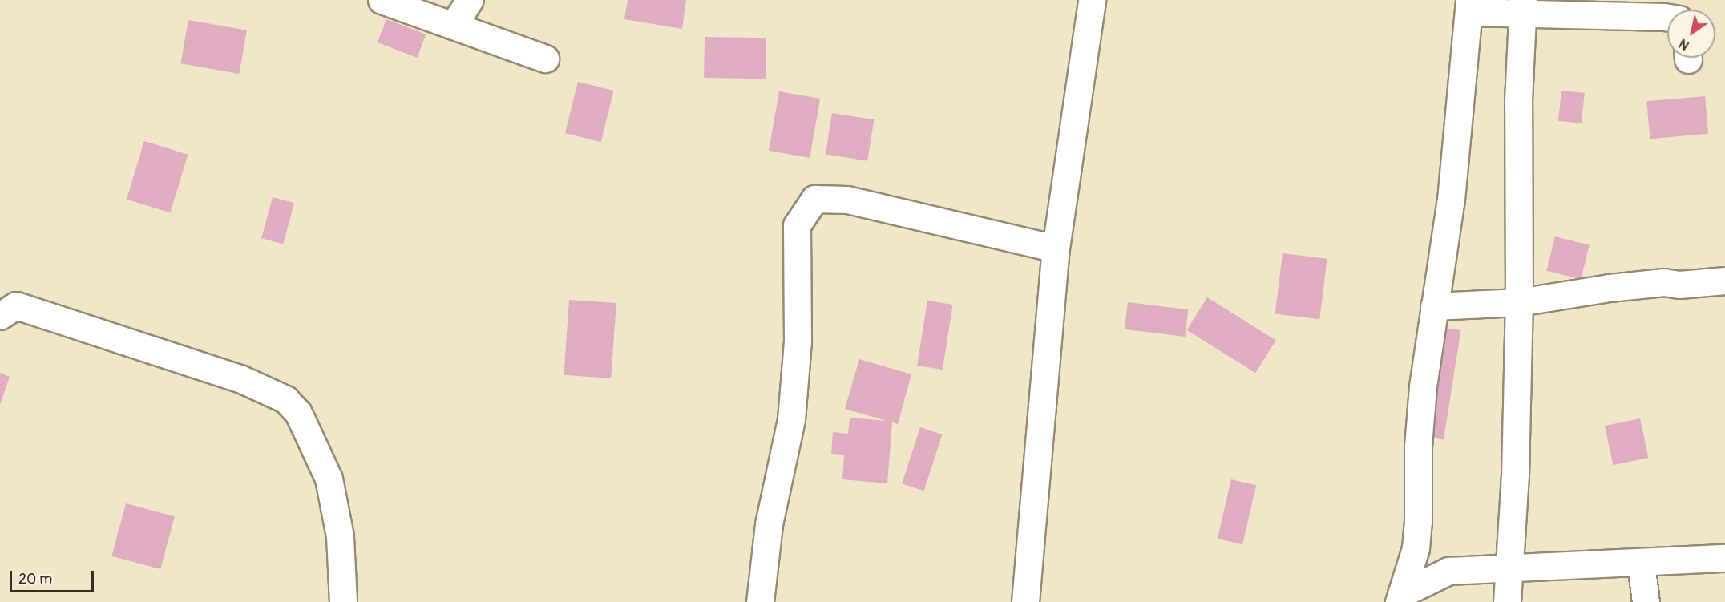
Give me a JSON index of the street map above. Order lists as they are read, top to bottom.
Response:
{
  "scale_bar": "20 m",
  "north": "bottom left"
}
